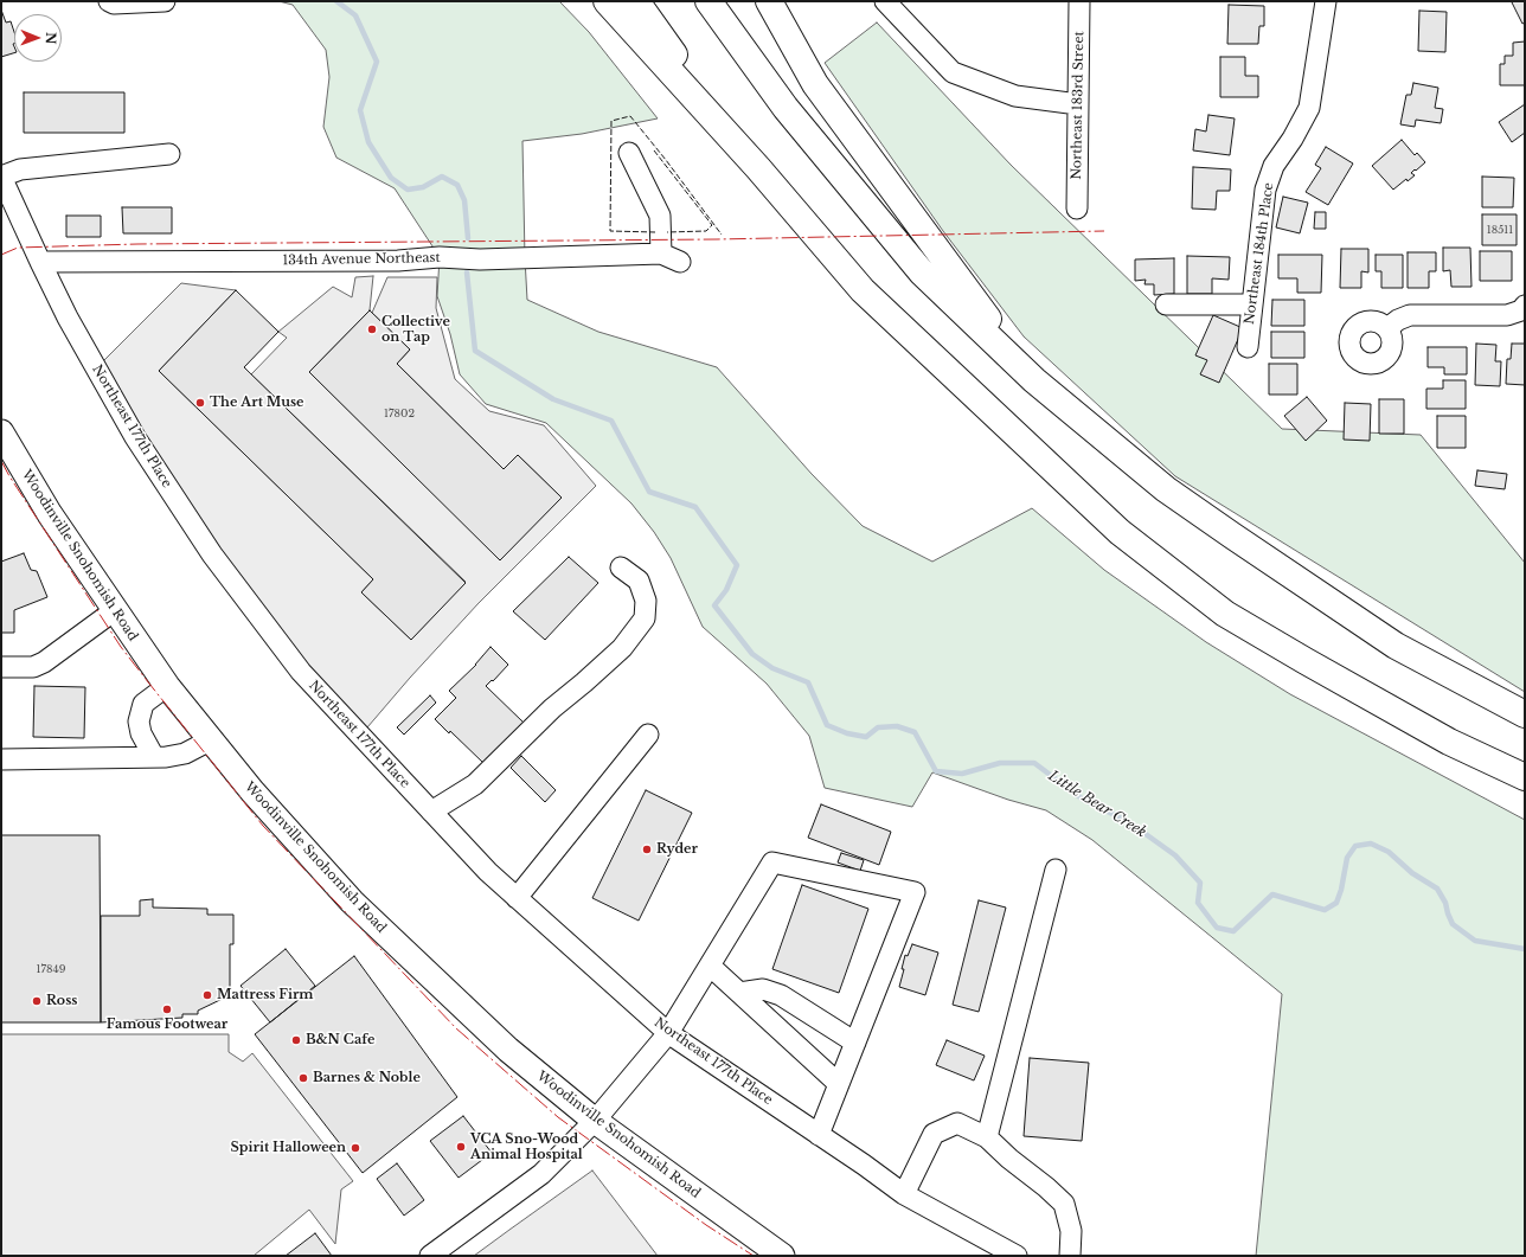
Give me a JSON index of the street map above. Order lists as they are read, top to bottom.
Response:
{
  "streets": {
    "main road": ["Woodinville Snohomish Road"],
    "street": [
      "Northeast 183rd Street",
      "Northeast 184th Place",
      "134th Avenue Northeast",
      "Northeast 177th Place"
    ]
  },
  "crossings": [
    ["134th Avenue Northeast", "Northeast 177th Place"]
  ],
  "water": ["Little Bear Creek"],
  "places": [
    "Collective on Tap",
    "The Art Muse",
    "Ryder",
    "Mattress Firm",
    "Ross",
    "Famous Footwear",
    "B&N Cafe",
    "Barnes & Noble",
    "VCA Sno-Wood Animal Hospital",
    "Spirit Halloween"
  ],
  "house_numbers": ["18511", "17802", "17849"],
  "north": "right"
}
